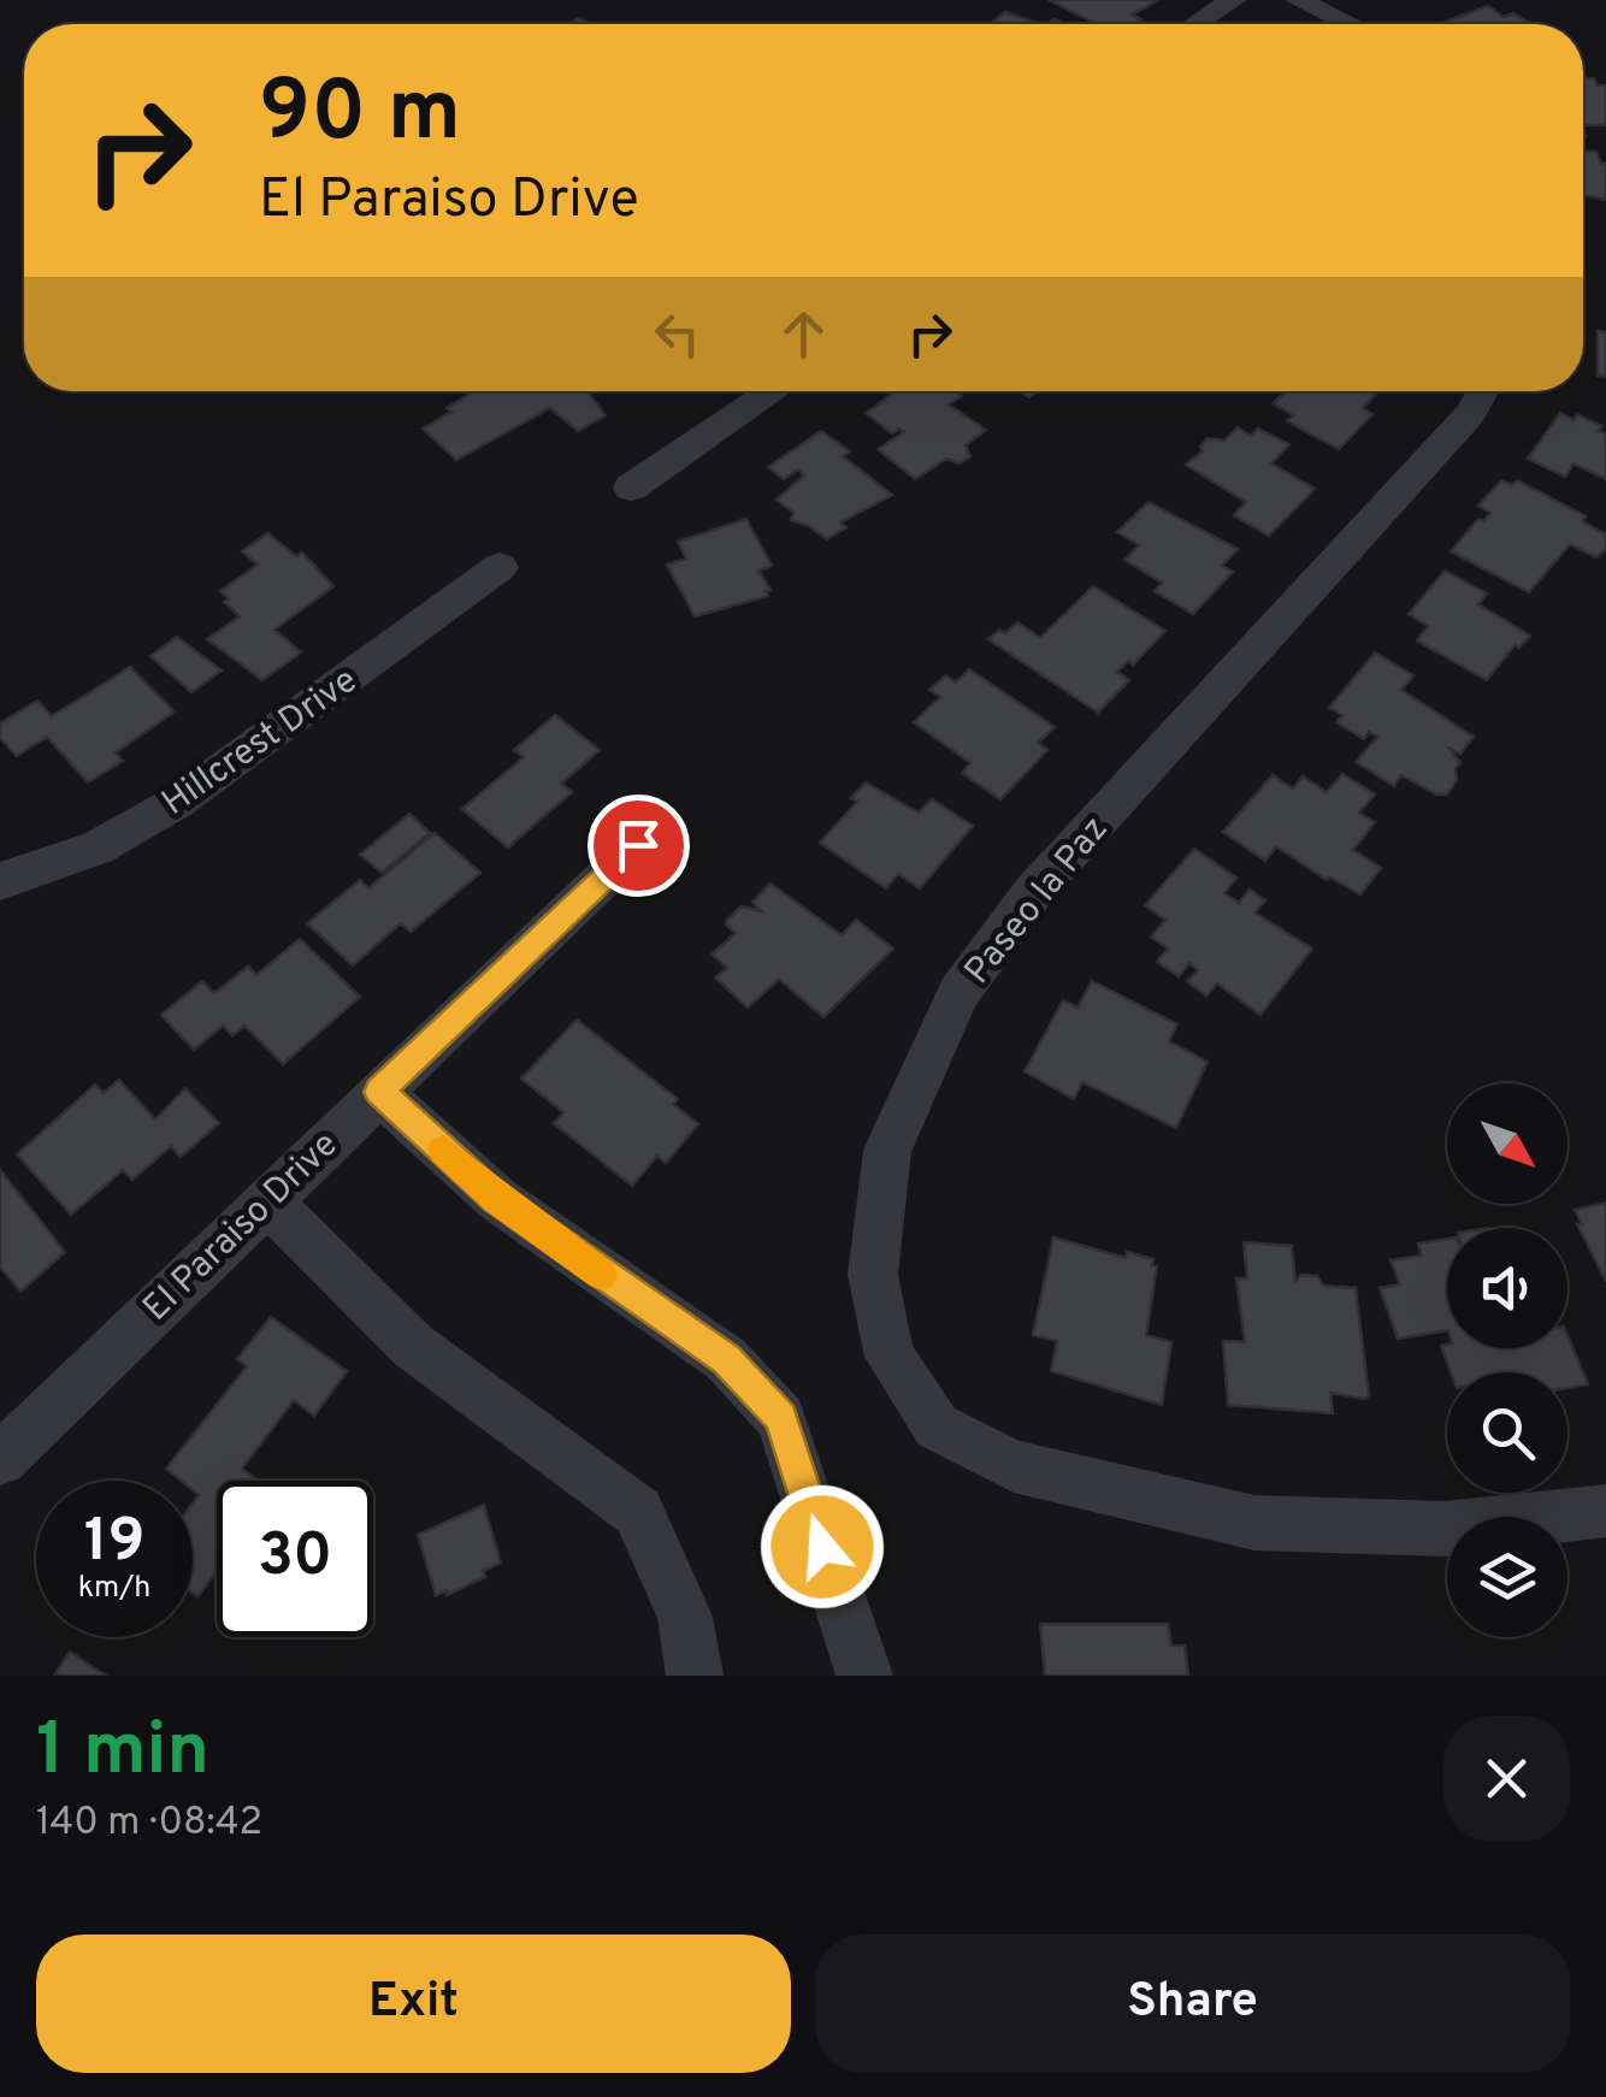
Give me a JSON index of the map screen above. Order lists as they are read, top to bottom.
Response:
{
  "streets": {
    "street": ["Hillcrest Drive", "Paseo la Paz", "El Paraiso Drive"]
  },
  "north": "bottom right",
  "page": {
    "turn": ["90 m", "El Paraiso Drive"],
    "speed": "19 km/h",
    "limit": "30",
    "heading": ["1 min", "140 m · 08:42"],
    "buttons": ["Exit", "Share"]
  }
}
